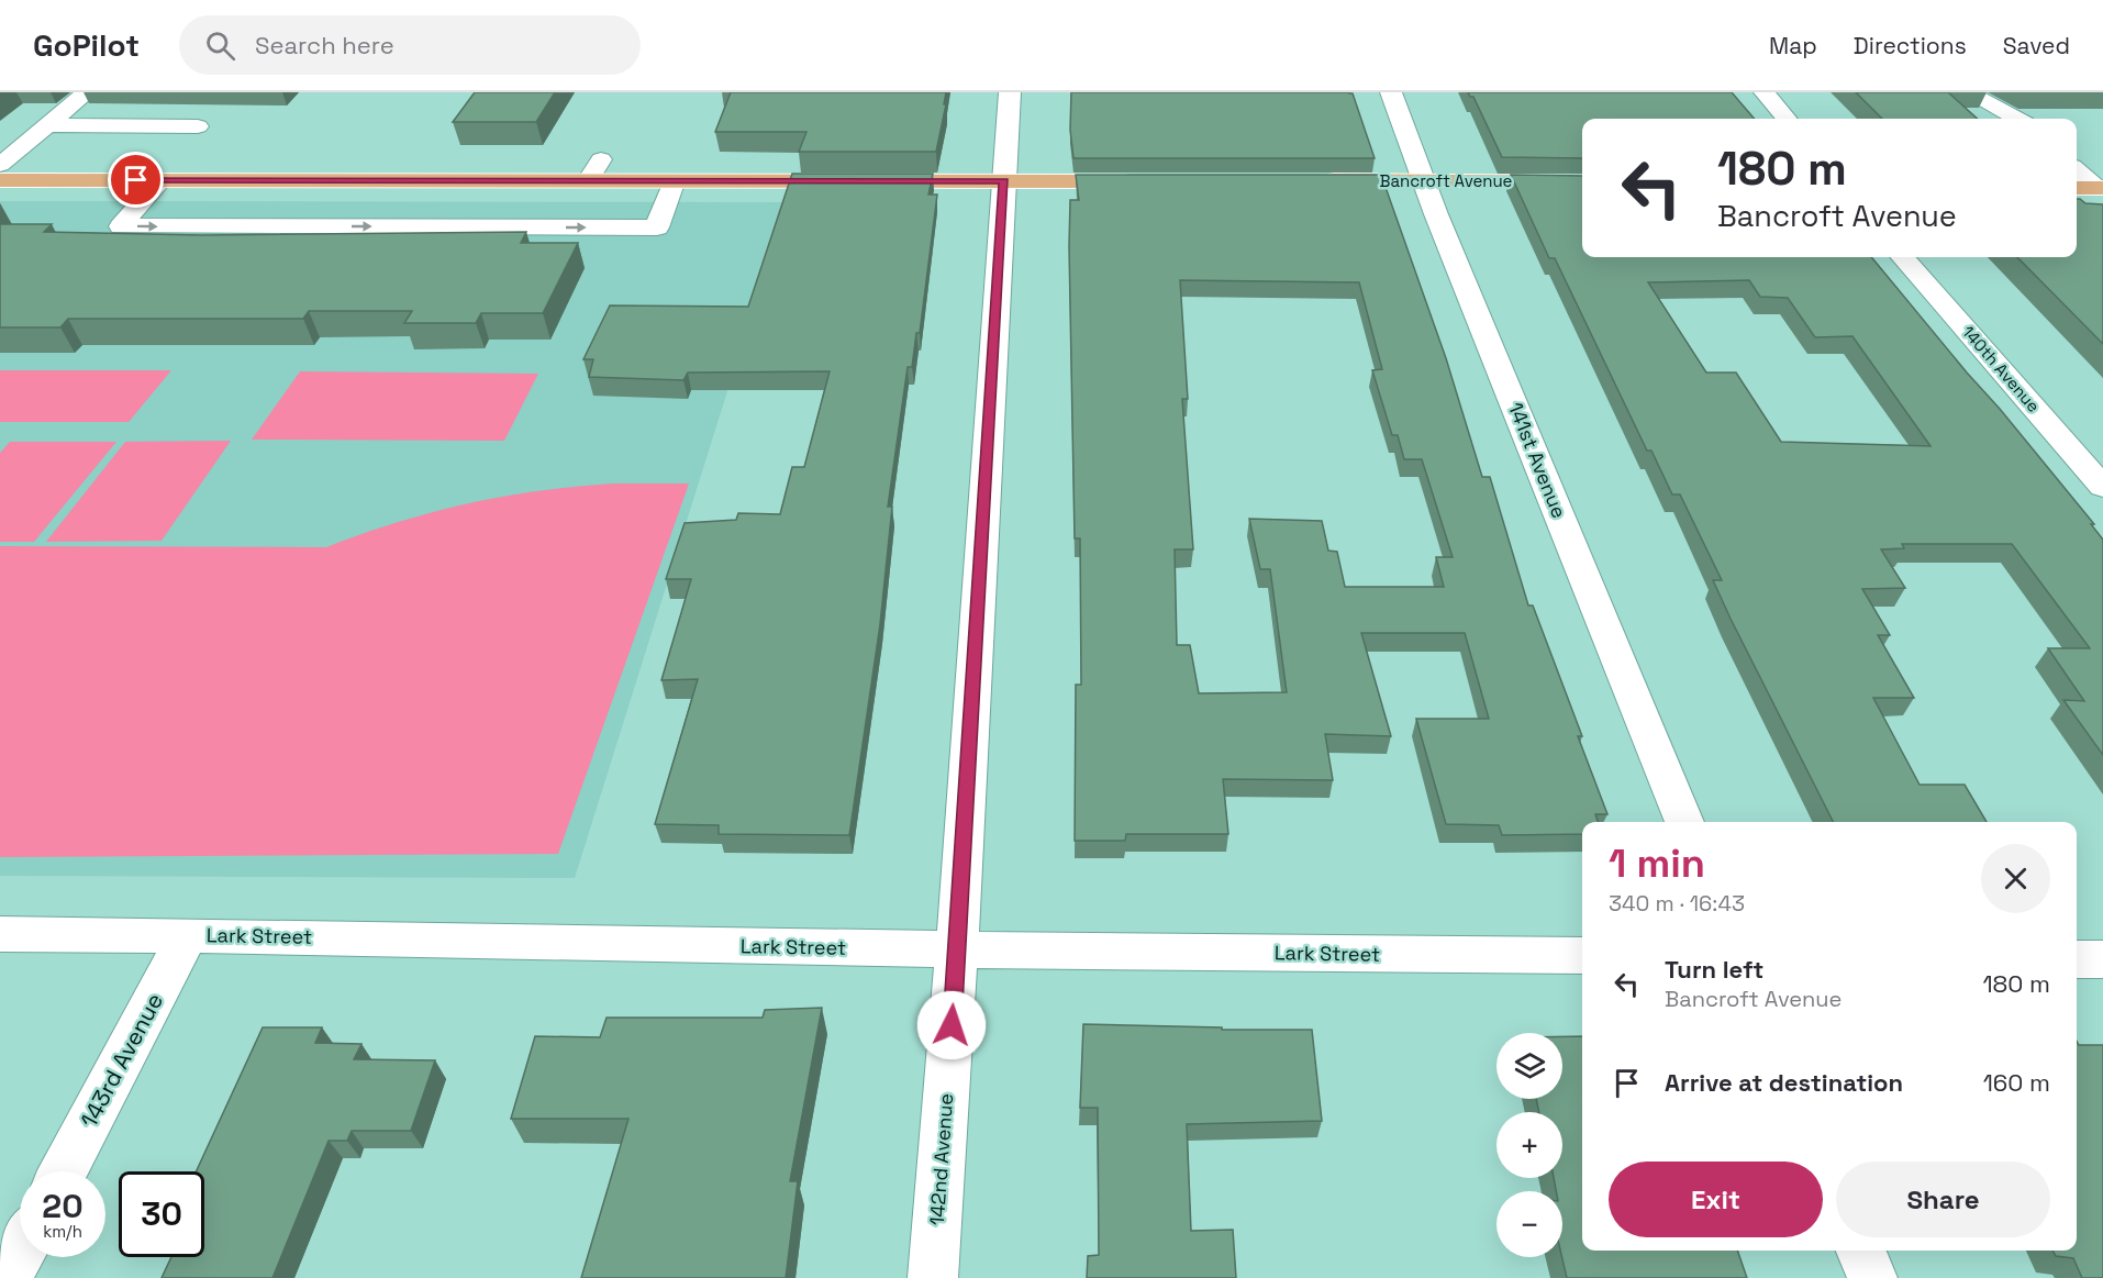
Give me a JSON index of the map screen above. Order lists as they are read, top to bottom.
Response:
{
  "streets": {
    "main road": ["Bancroft Avenue"],
    "street": [
      "140th Avenue",
      "141st Avenue",
      "Lark Street",
      "143rd Avenue",
      "142nd Avenue"
    ]
  },
  "crossings": [
    ["Bancroft Avenue", "141st Avenue"],
    ["Lark Street", "143rd Avenue"],
    ["Lark Street", "142nd Avenue"]
  ],
  "page": {
    "header": "GoPilot",
    "search": "Search here",
    "nav": ["Map", "Directions", "Saved"],
    "turn": ["180 m", "Bancroft Avenue"],
    "heading": ["1 min", "340 m · 16:43"],
    "list": [
      {
        "name": "Turn left",
        "note": "Bancroft Avenue",
        "value": "180 m"
      },
      {
        "name": "Arrive at destination",
        "value": "160 m"
      }
    ],
    "map_buttons": ["+", "−"],
    "buttons": ["Exit", "Share"],
    "speed": "20 km/h",
    "limit": "30"
  }
}
